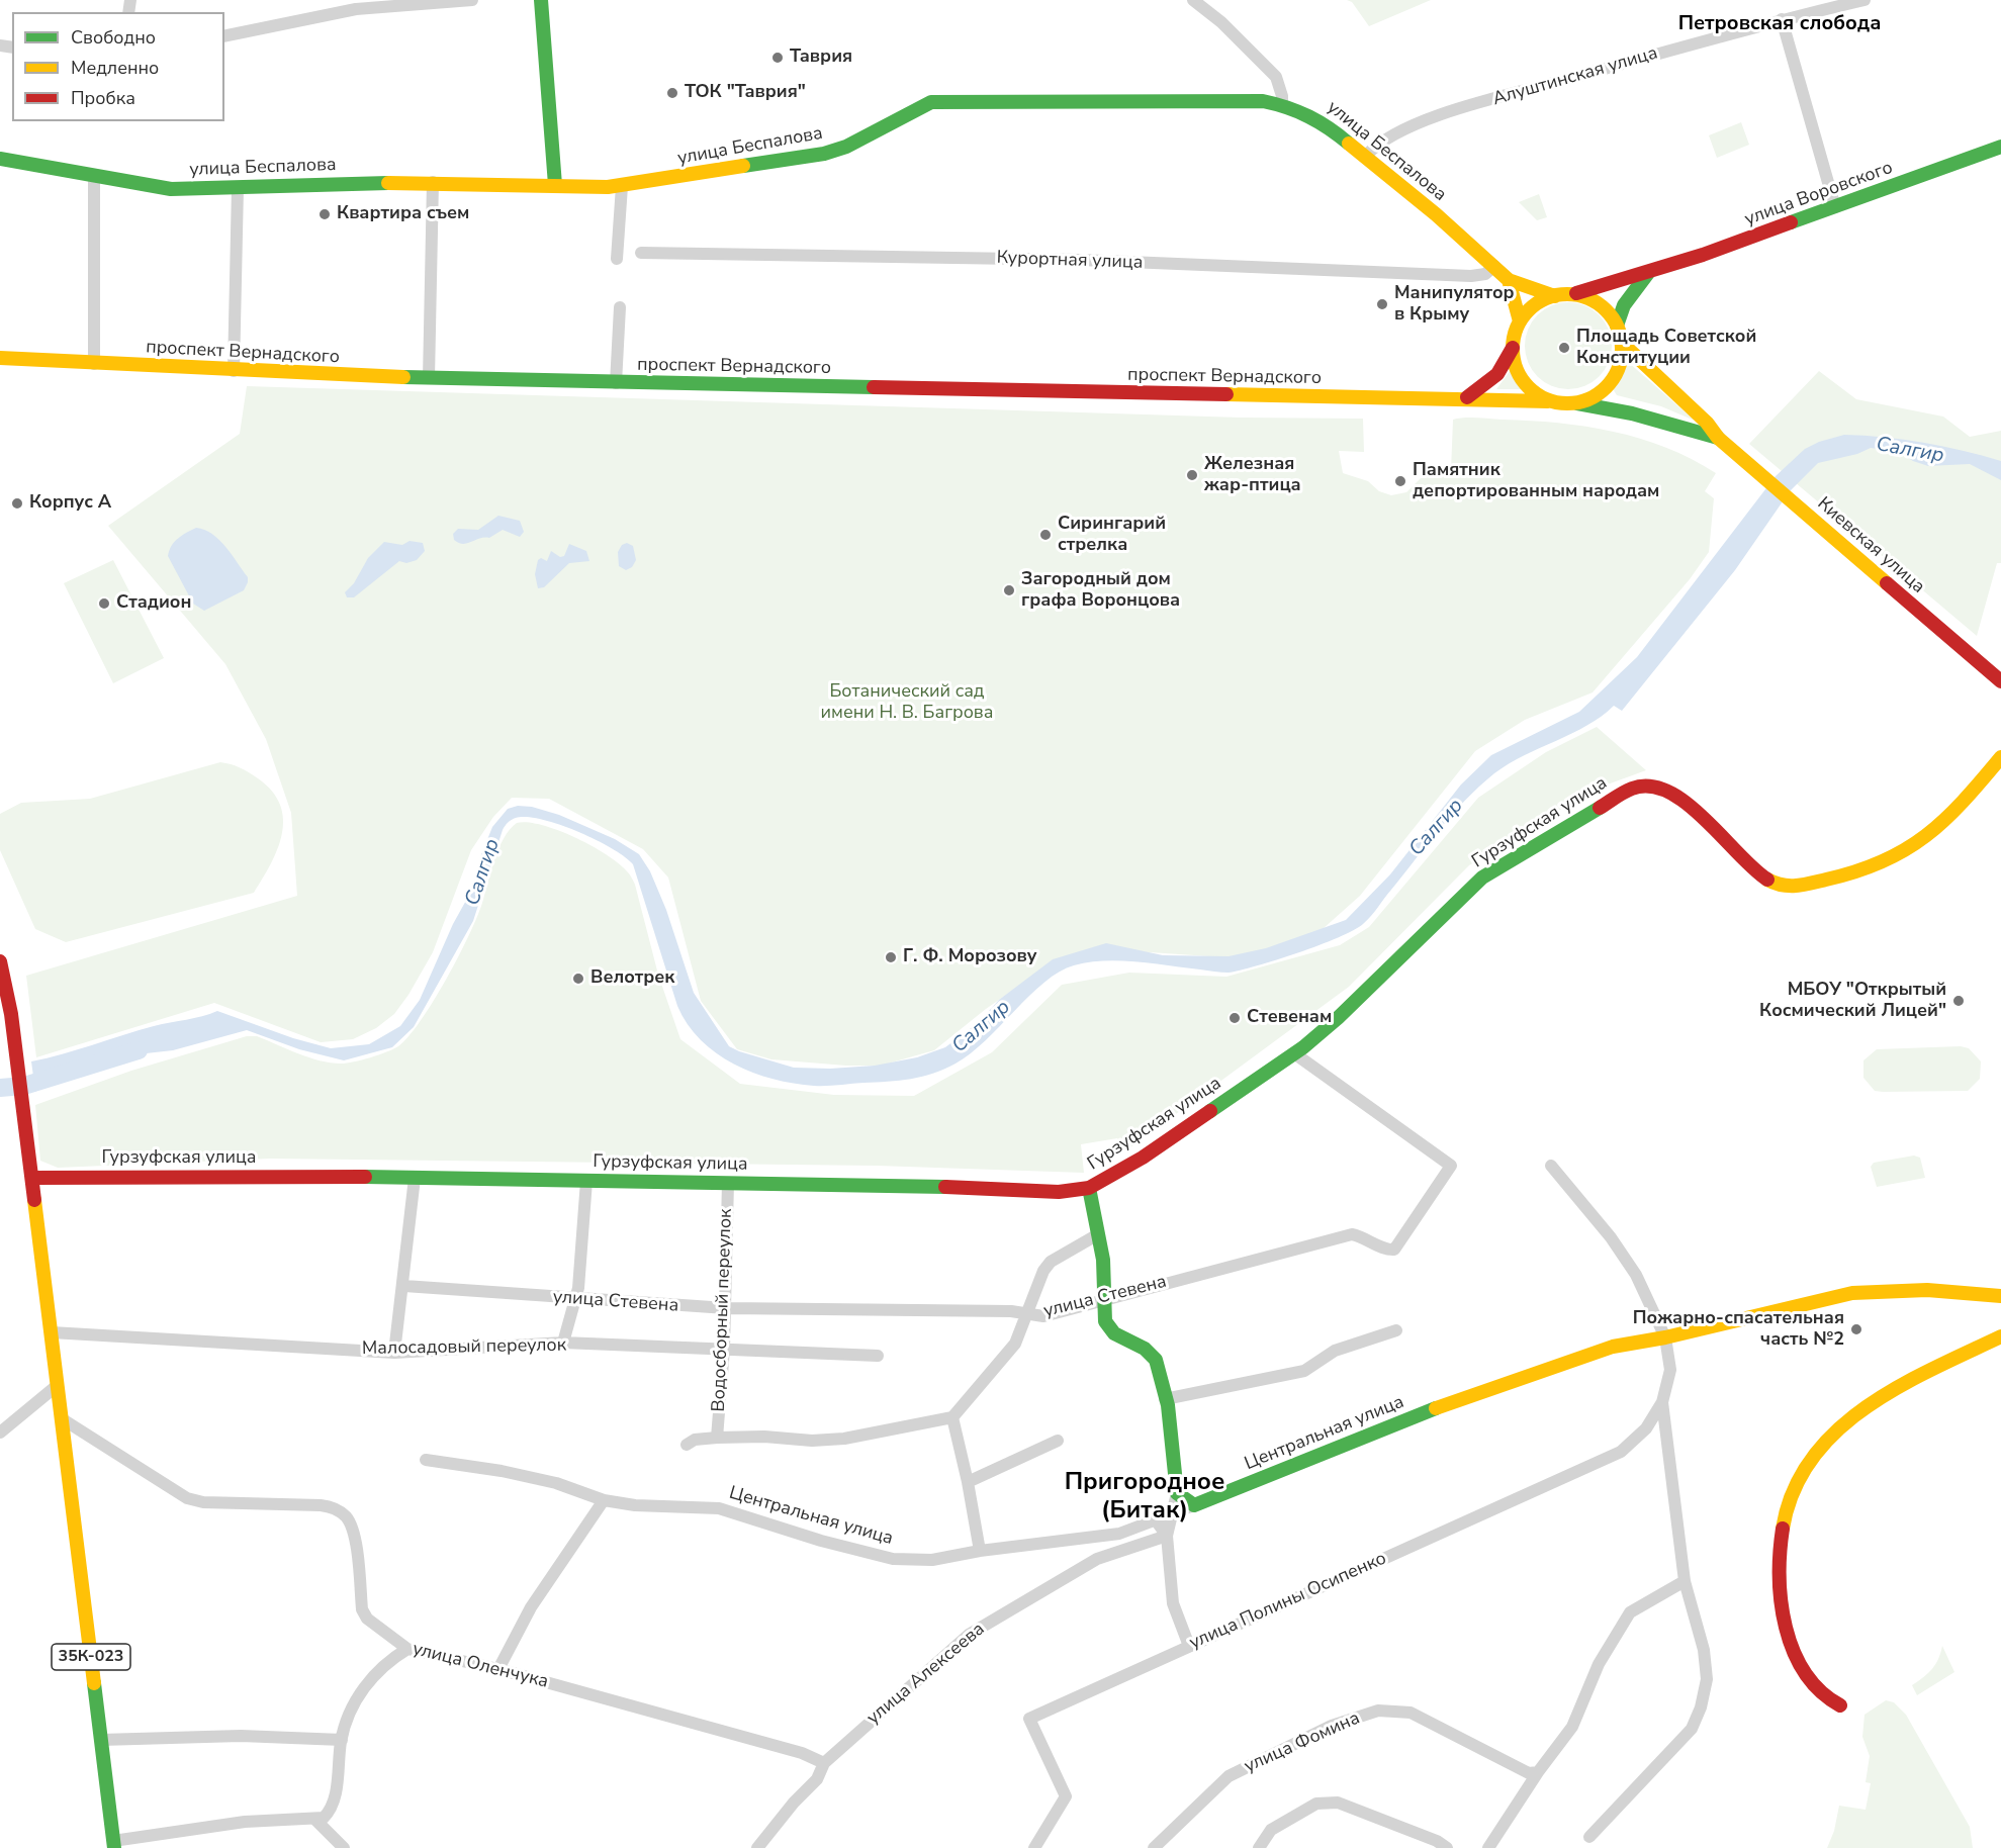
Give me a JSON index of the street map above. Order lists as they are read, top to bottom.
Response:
{
  "streets": {
    "main road": [
      "улица Беспалова",
      "улица Воровского",
      "проспект Вернадского",
      "Киевская улица",
      "Гурзуфская улица",
      "Центральная улица",
      "35К-023"
    ],
    "street": [
      "Алуштинская улица",
      "Курортная улица",
      "улица Стевена",
      "Водосборный переулок",
      "Малосадовый переулок",
      "улица Полины Осипенко",
      "улица Оленчука",
      "улица Алексеева",
      "улица Фомина"
    ]
  },
  "crossings": [
    ["Алуштинская улица", "улица Беспалова"],
    ["улица Беспалова", "улица Воровского"],
    ["улица Беспалова", "Курортная улица"],
    ["улица Беспалова", "проспект Вернадского"],
    ["улица Беспалова", "Киевская улица"],
    ["улица Воровского", "проспект Вернадского"],
    ["улица Воровского", "Киевская улица"],
    ["проспект Вернадского", "Киевская улица"],
    ["Гурзуфская улица", "улица Стевена"],
    ["Гурзуфская улица", "Водосборный переулок"],
    ["Гурзуфская улица", "35К-023"],
    ["улица Стевена", "Водосборный переулок"],
    ["Водосборный переулок", "Малосадовый переулок"],
    ["Малосадовый переулок", "35К-023"],
    ["35К-023", "улица Оленчука"],
    ["улица Оленчука", "улица Алексеева"]
  ],
  "districts": ["Петровская слобода", "Пригородное (Битак)"],
  "water": ["Салгир"],
  "parks": ["Ботанический сад имени Н. В. Багрова"],
  "places": [
    "Таврия",
    "ТОК \"Таврия\"",
    "Квартира съем",
    "Манипулятор в Крыму",
    "Площадь Советской Конституции",
    "Железная жар-птица",
    "Памятник депортированным народам",
    "Корпус А",
    "Сирингарий стрелка",
    "Загородный дом графа Воронцова",
    "Стадион",
    "Г. Ф. Морозову",
    "Велотрек",
    "МБОУ \"Открытый Космический Лицей\"",
    "Стевенам",
    "Пожарно-спасательная часть №2"
  ],
  "legend": ["Свободно", "Медленно", "Пробка"]
}
